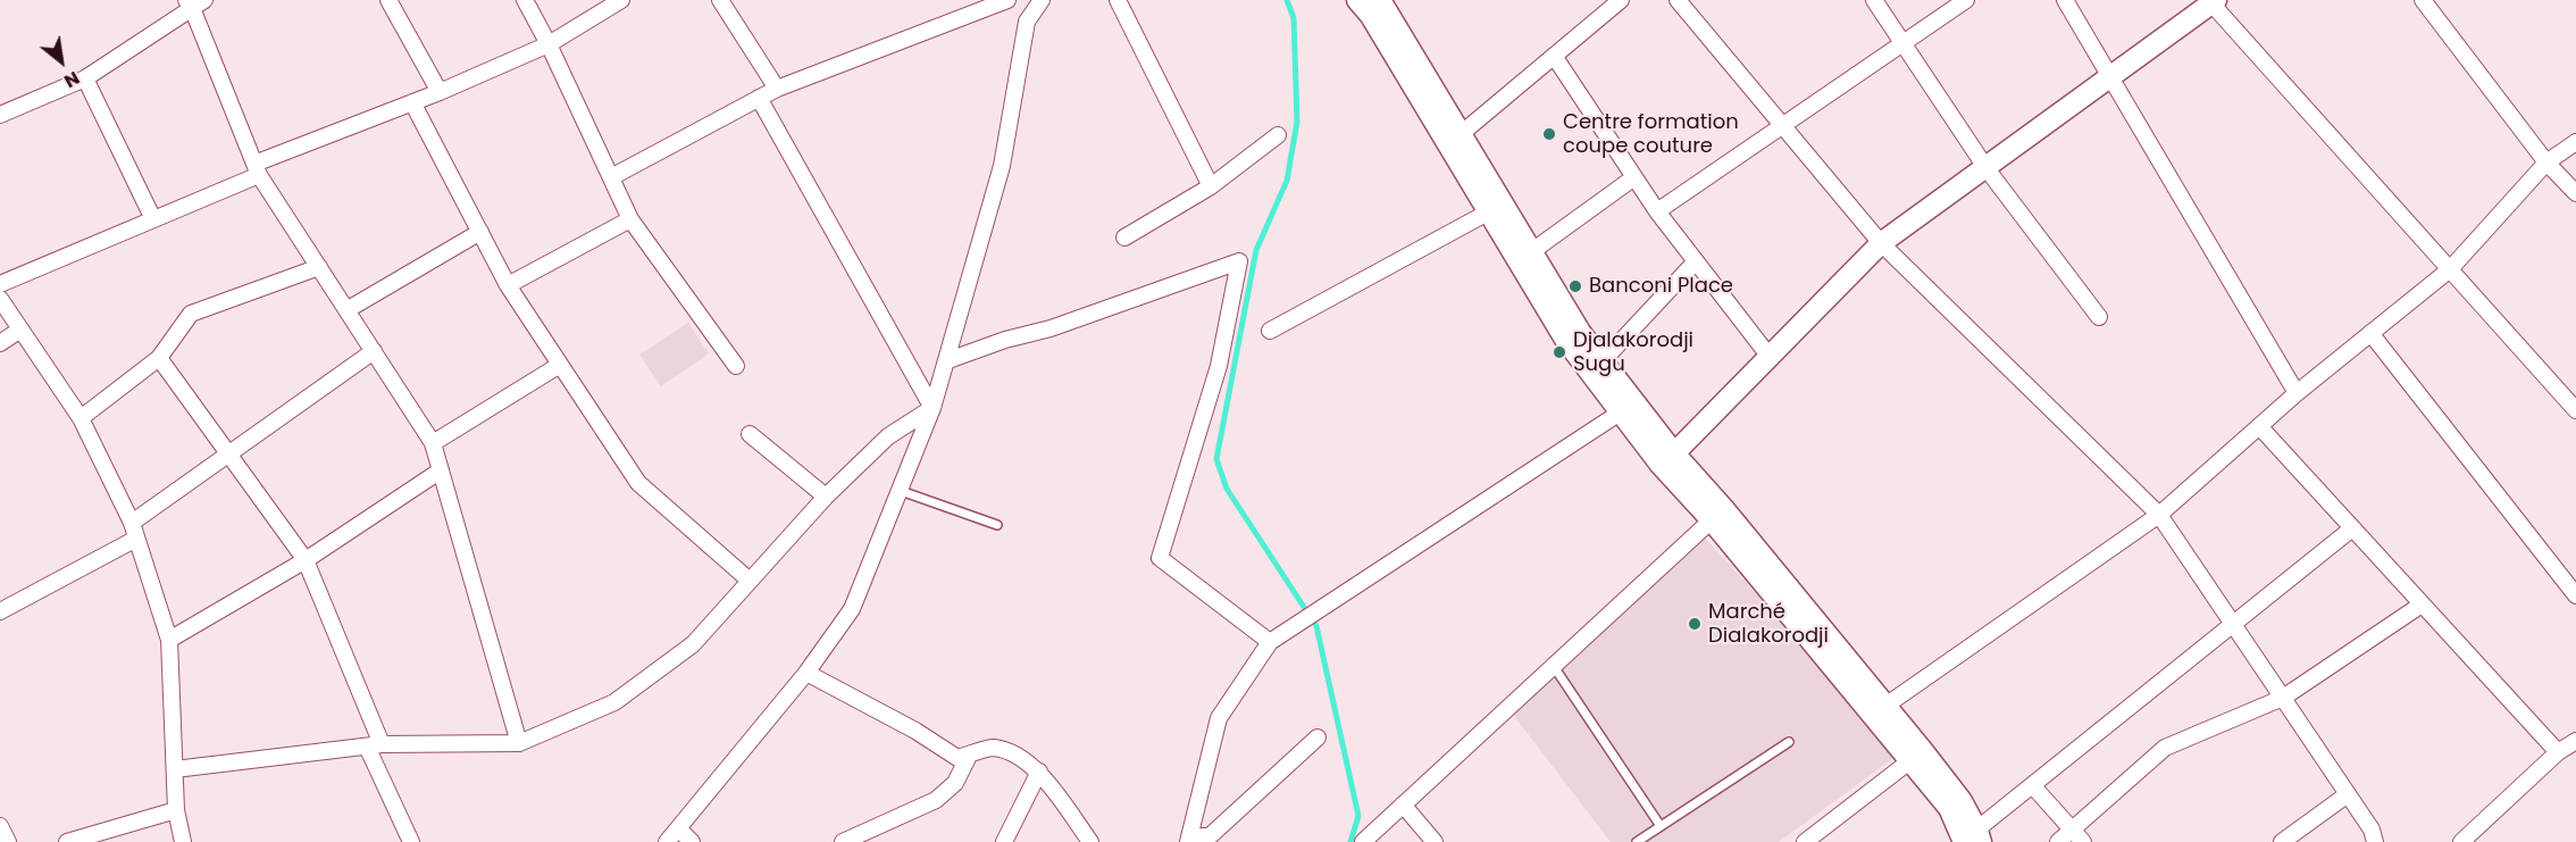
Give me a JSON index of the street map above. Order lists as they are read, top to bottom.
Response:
{
  "places": [
    "Centre formation coupe couture",
    "Banconi Place",
    "Djalakorodji Sugu",
    "Marché Dialakorodji"
  ],
  "north": "bottom right"
}
